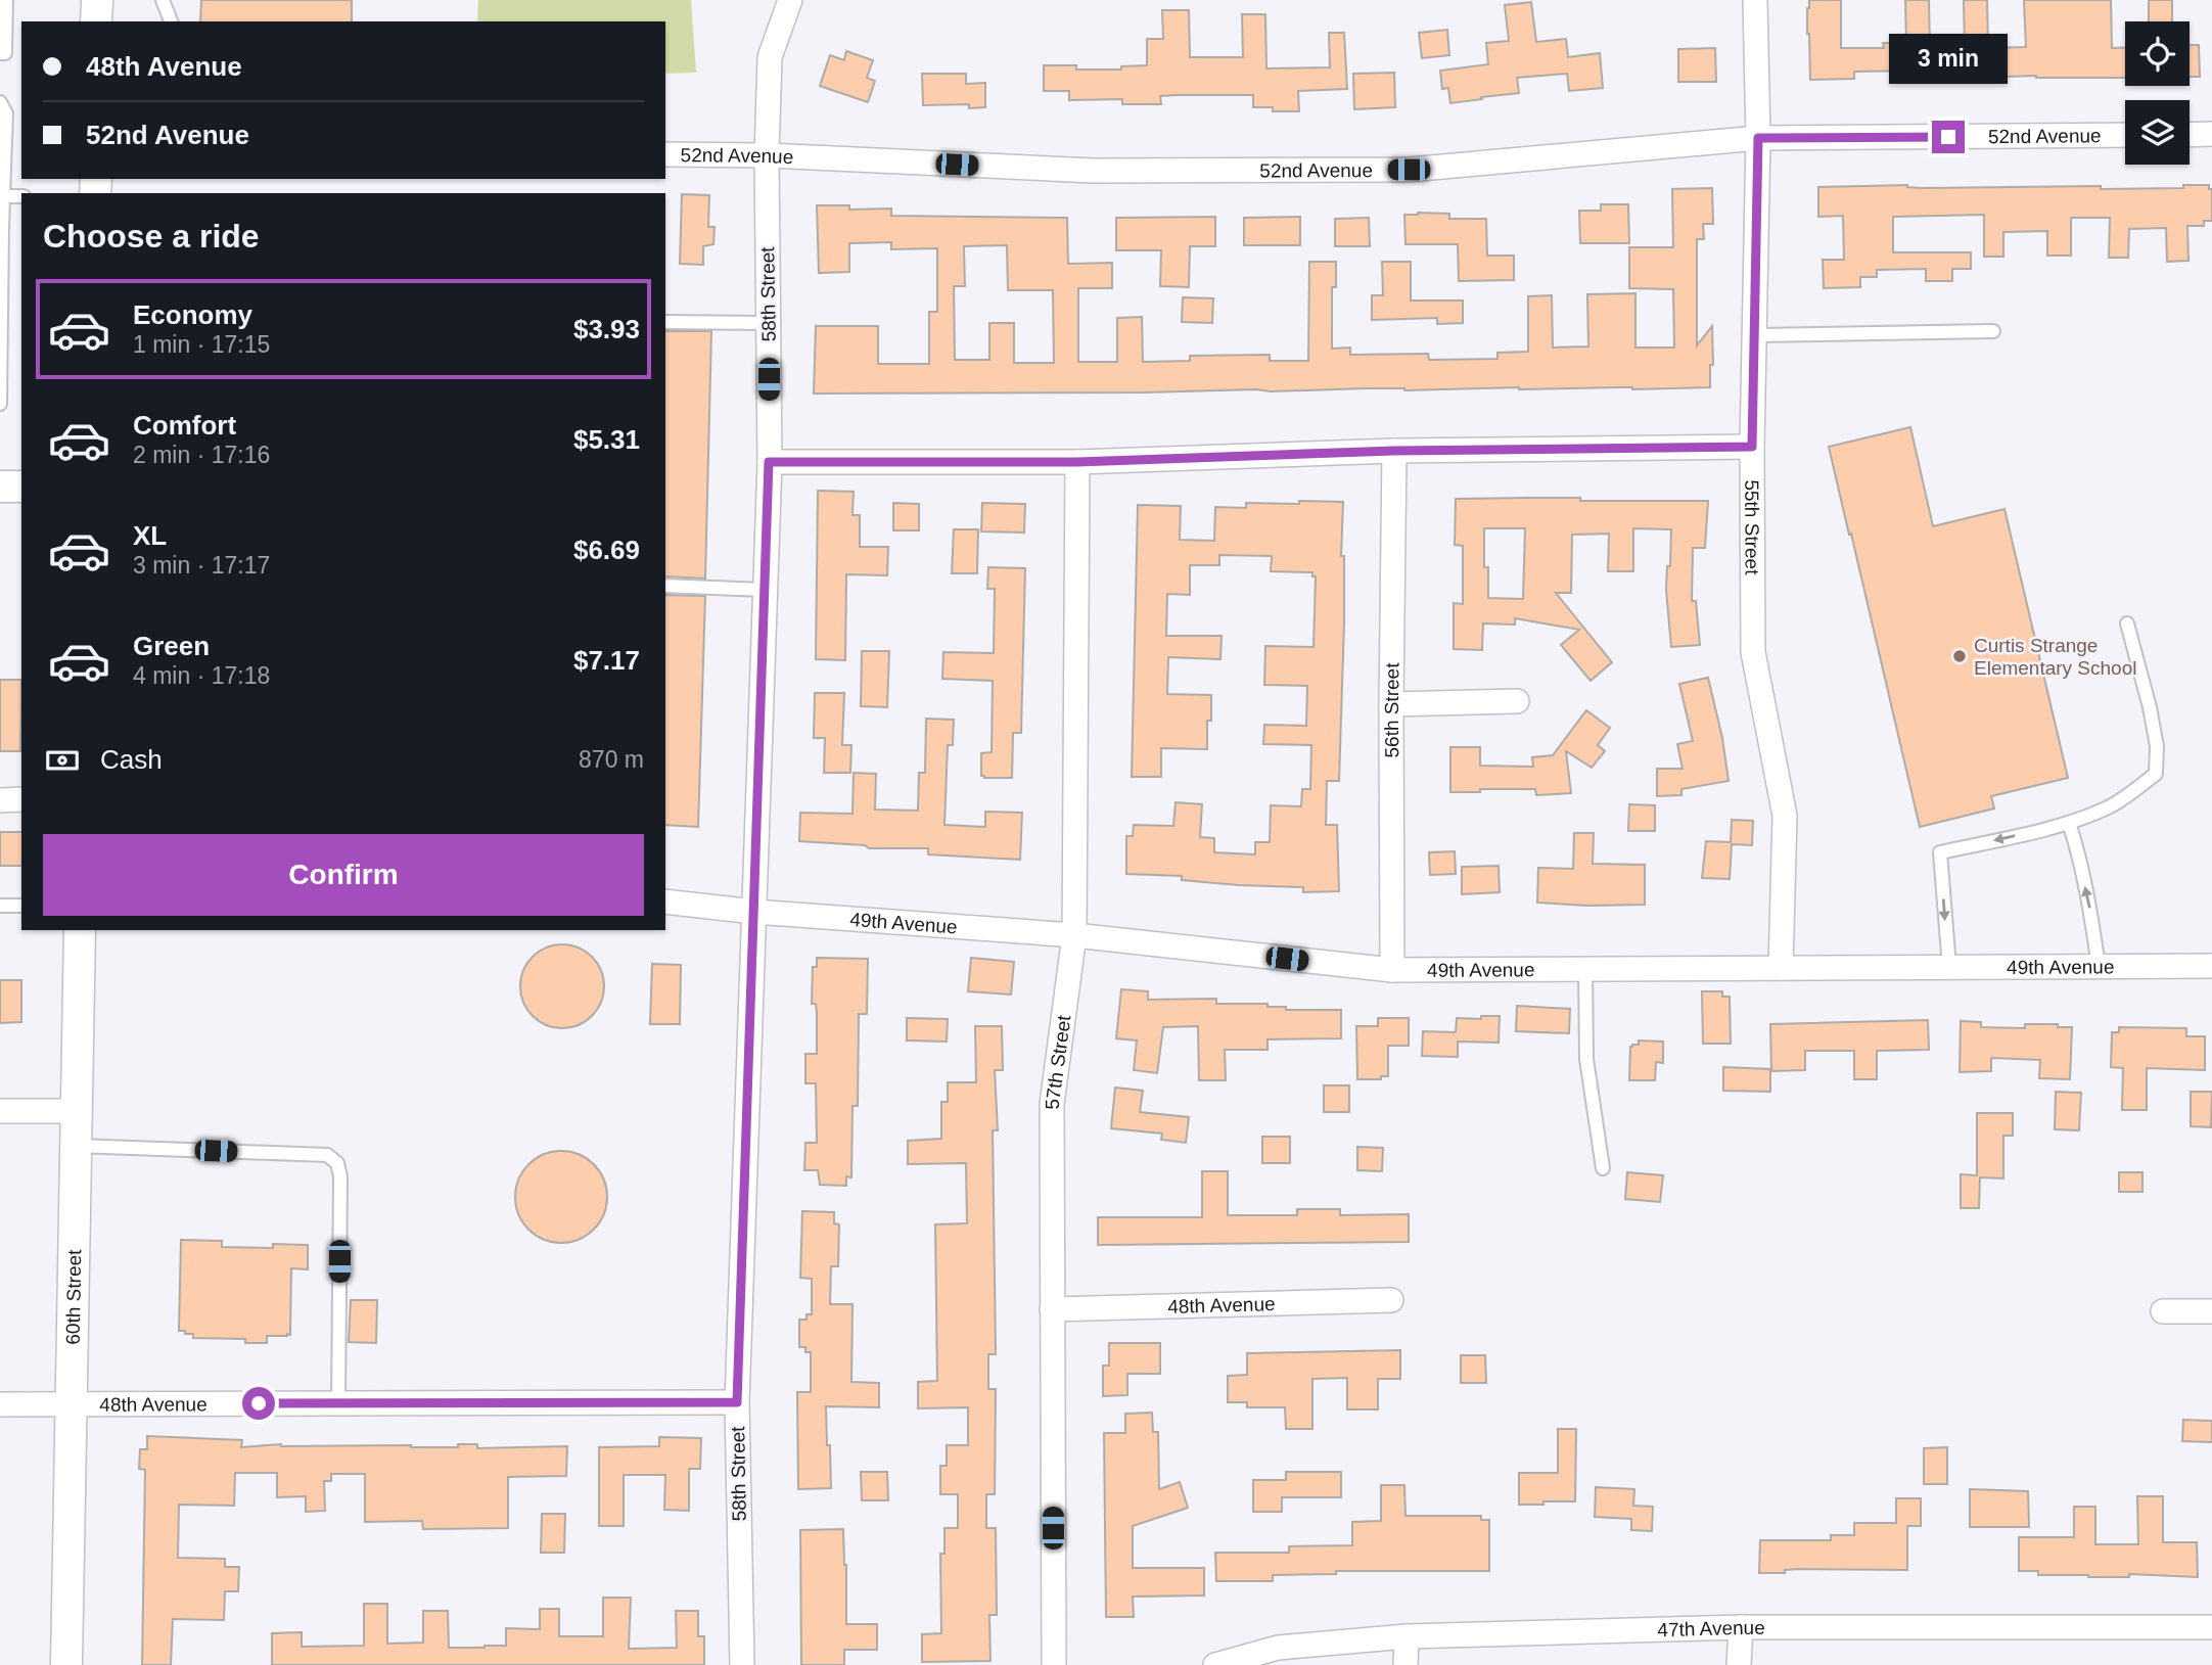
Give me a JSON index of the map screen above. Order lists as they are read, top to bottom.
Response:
{
  "streets": {
    "street": [
      "52nd Avenue",
      "58th Street",
      "55th Street",
      "56th Street",
      "49th Avenue",
      "57th Street",
      "60th Street",
      "48th Avenue",
      "47th Avenue"
    ]
  },
  "crossings": [
    ["52nd Avenue", "58th Street"],
    ["52nd Avenue", "55th Street"],
    ["58th Street", "49th Avenue"],
    ["58th Street", "48th Avenue"],
    ["55th Street", "49th Avenue"],
    ["56th Street", "49th Avenue"],
    ["49th Avenue", "57th Street"],
    ["57th Street", "48th Avenue"],
    ["60th Street", "48th Avenue"]
  ],
  "places": ["Curtis Strange Elementary School"],
  "page": {
    "banner": ["48th Avenue", "52nd Avenue"],
    "bubble": "3 min",
    "heading": "Choose a ride",
    "list": [
      {
        "name": "Economy",
        "note": "1 min · 17:15",
        "value": "$3.93"
      },
      {
        "name": "Comfort",
        "note": "2 min · 17:16",
        "value": "$5.31"
      },
      {
        "name": "XL",
        "note": "3 min · 17:17",
        "value": "$6.69"
      },
      {
        "name": "Green",
        "note": "4 min · 17:18",
        "value": "$7.17"
      }
    ],
    "pay": ["Cash", "870 m"],
    "buttons": "Confirm"
  }
}
